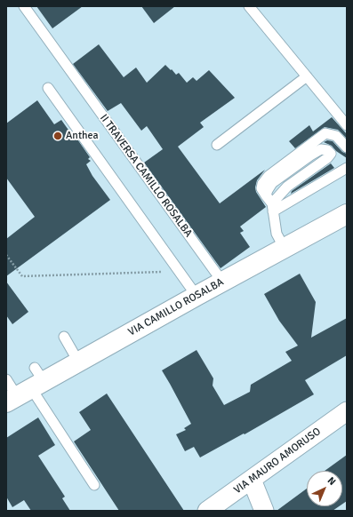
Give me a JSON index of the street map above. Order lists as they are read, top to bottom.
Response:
{
  "streets": {
    "street": ["VIA CAMILLO ROSALBA", "VIA MAURO AMORUSO"],
    "lane": ["II TRAVERSA CAMILLO ROSALBA"]
  },
  "crossings": [
    ["II TRAVERSA CAMILLO ROSALBA", "VIA CAMILLO ROSALBA"]
  ],
  "places": ["Anthea"],
  "north": "top right"
}
